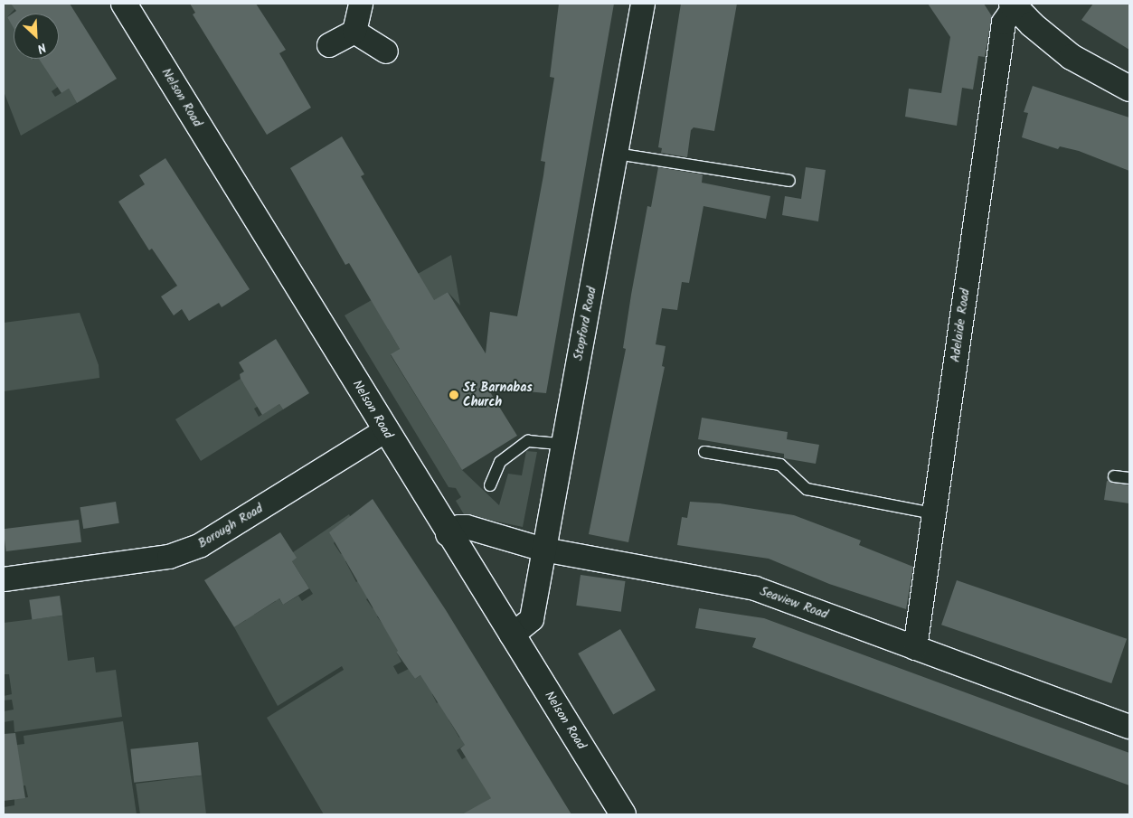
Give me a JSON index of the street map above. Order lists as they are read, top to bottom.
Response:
{
  "streets": {
    "main road": ["Nelson Road"],
    "street": [
      "Stopford Road",
      "Adelaide Road",
      "Borough Road",
      "Seaview Road"
    ]
  },
  "crossings": [
    ["Nelson Road", "Stopford Road"],
    ["Nelson Road", "Borough Road"],
    ["Nelson Road", "Seaview Road"],
    ["Stopford Road", "Seaview Road"],
    ["Adelaide Road", "Seaview Road"]
  ],
  "places": ["St Barnabas Church"],
  "north": "bottom right"
}
